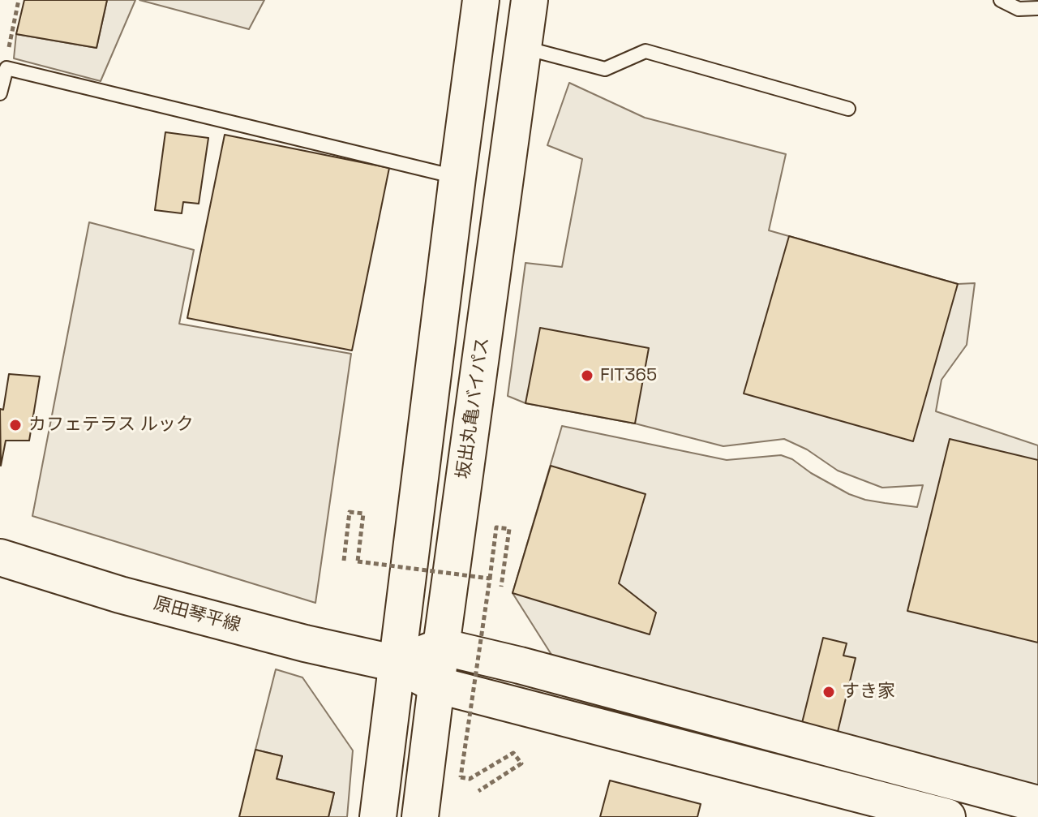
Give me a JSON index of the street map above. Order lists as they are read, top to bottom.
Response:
{
  "streets": {
    "main road": ["坂出丸亀バイパス", "原田琴平線"]
  },
  "crossings": [
    ["坂出丸亀バイパス", "原田琴平線"]
  ],
  "places": ["FIT365", "カフェテラス ルック", "すき家"]
}
